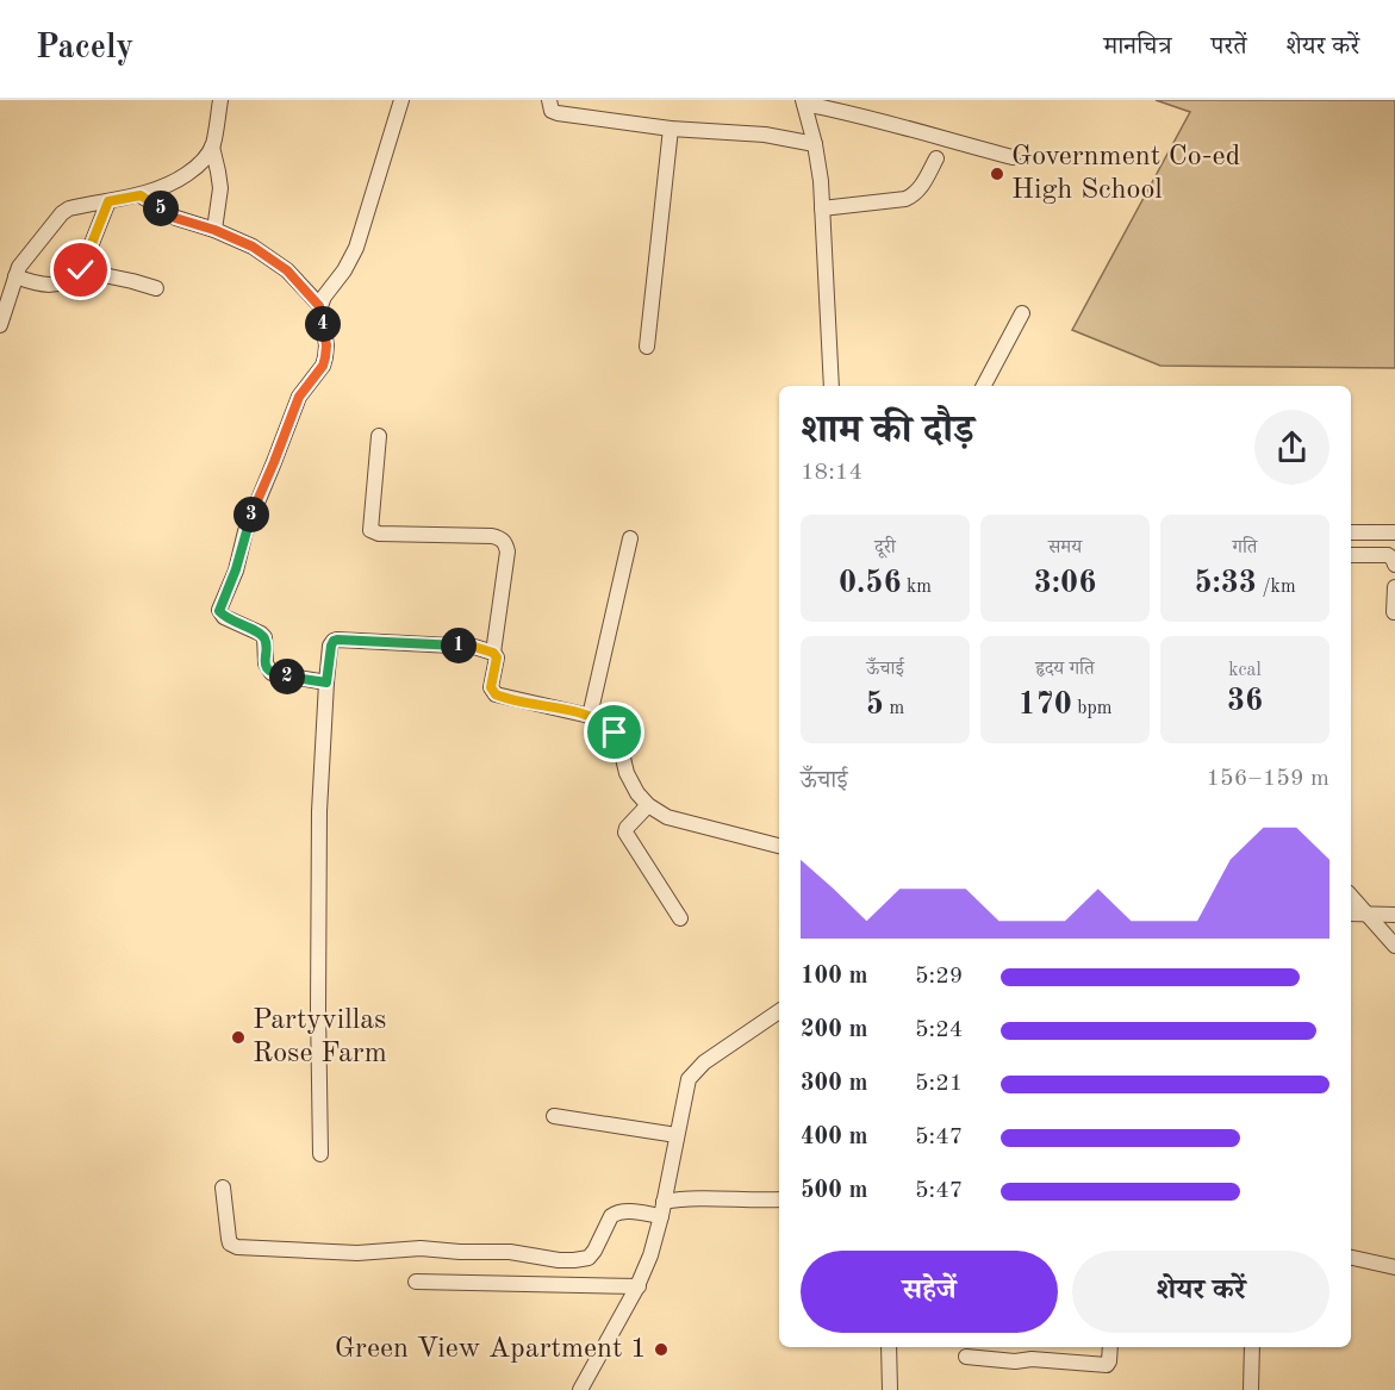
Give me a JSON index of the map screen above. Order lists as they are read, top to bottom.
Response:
{
  "places": ["Government Co-ed High School", "Partyvillas Rose Farm", "Green View Apartment 1"],
  "page": {
    "header": "Pacely",
    "nav": ["मानचित्र", "परतें", "शेयर करें"],
    "pins": [
      "5",
      "4",
      "3",
      "1",
      "2"
    ],
    "heading": ["शाम की दौड़", "18:14"],
    "stats": [
      ["दूरी", "0.56 km"],
      ["समय", "3:06"],
      ["गति", "5:33 /km"],
      ["ऊँचाई", "5 m"],
      ["हृदय गति", "170 bpm"],
      ["kcal", "36"]
    ],
    "chart": ["ऊँचाई", "156–159 m"],
    "list": [
      {
        "name": "100 m",
        "note": "5:29"
      },
      {
        "name": "200 m",
        "note": "5:24"
      },
      {
        "name": "300 m",
        "note": "5:21"
      },
      {
        "name": "400 m",
        "note": "5:47"
      },
      {
        "name": "500 m",
        "note": "5:47"
      }
    ],
    "buttons": ["सहेजें", "शेयर करें"]
  }
}
